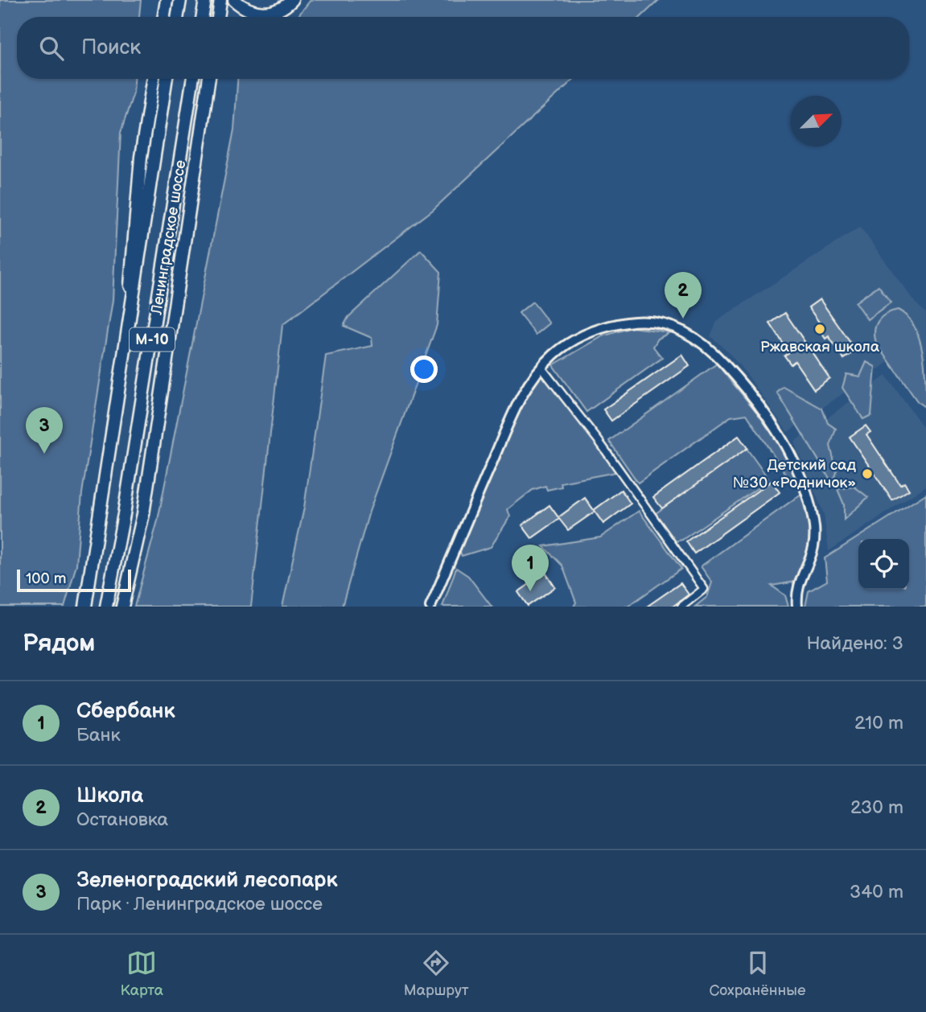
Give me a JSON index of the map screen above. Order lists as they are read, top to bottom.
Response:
{
  "streets": {
    "main road": ["Ленинградское шоссе", "М-10"]
  },
  "places": ["Ржавская школа", "Детский сад №30 «Родничок»"],
  "scale_bar": "100 m",
  "north": "top right",
  "page": {
    "search": "Поиск",
    "pins": ["2", "3", "1"],
    "scale": "100 m",
    "heading": ["Рядом", "Найдено: 3"],
    "list": [
      {
        "mark": "1",
        "name": "Сбербанк",
        "note": "Банк",
        "value": "210 m"
      },
      {
        "mark": "2",
        "name": "Школа",
        "note": "Остановка",
        "value": "230 m"
      },
      {
        "mark": "3",
        "name": "Зеленоградский лесопарк",
        "note": "Парк · Ленинградское шоссе",
        "value": "340 m"
      }
    ],
    "nav": ["Карта", "Маршрут", "Сохранённые"]
  }
}
